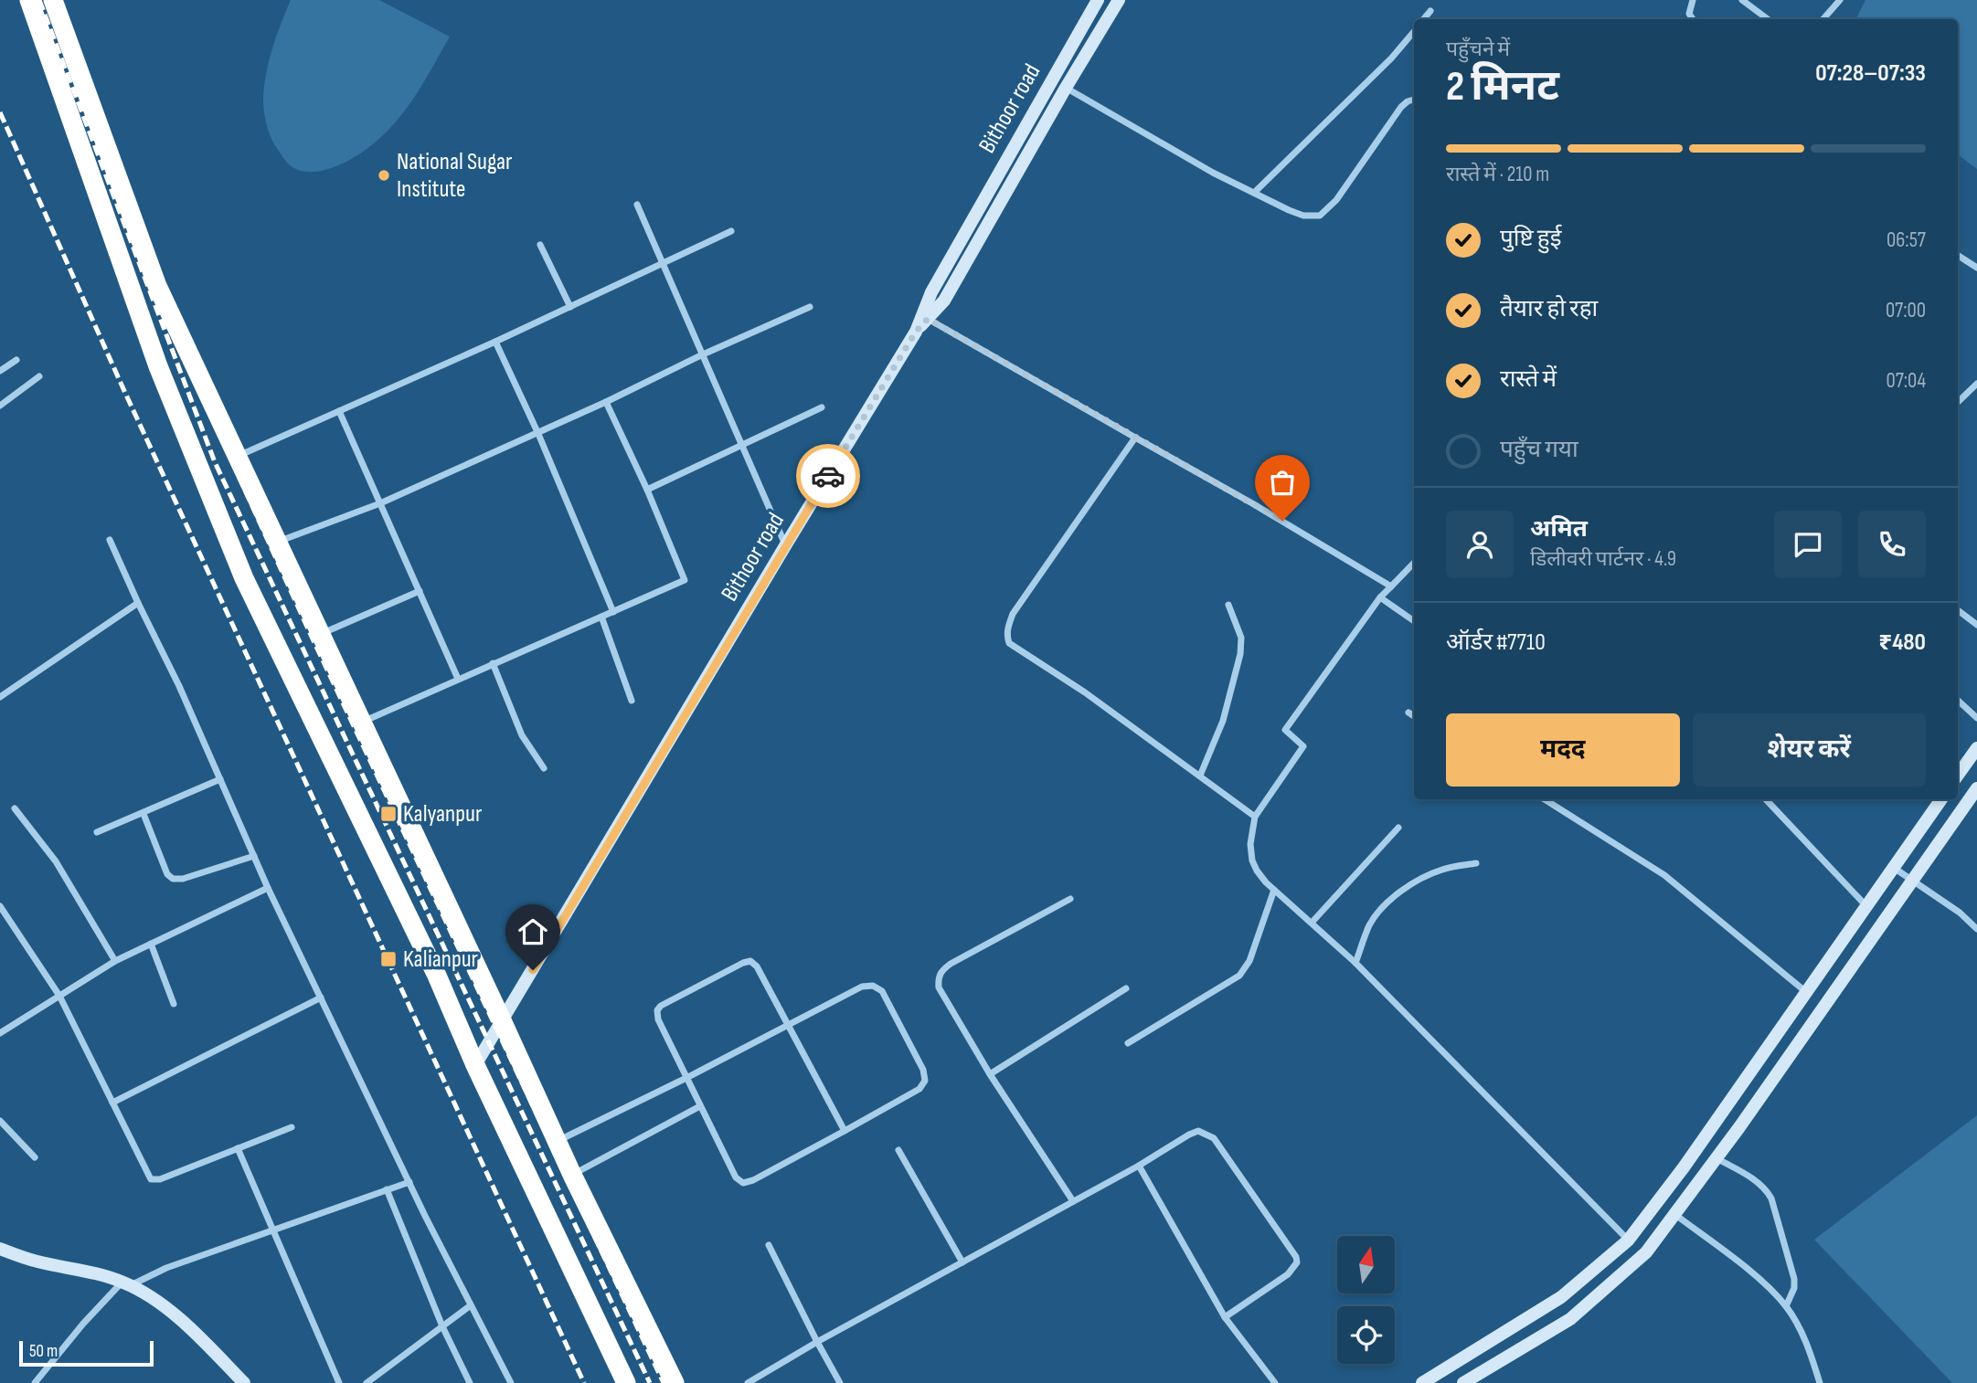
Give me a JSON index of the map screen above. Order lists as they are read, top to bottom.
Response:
{
  "streets": {
    "street": ["Bithoor road"]
  },
  "places": {
    "other": ["National Sugar Institute"],
    "transit": ["Kalyanpur", "Kalianpur"]
  },
  "scale_bar": "50 m",
  "north": "top",
  "page": {
    "heading": ["2 मिनट", "पहुँचने में", "07:28–07:33"],
    "panel": [
      "अमित",
      "डिलीवरी पार्टनर · 4.9",
      "ऑर्डर #7710",
      "₹480"
    ],
    "bar": "रास्ते में · 210 m",
    "list": [
      ["पुष्टि हुई", "06:57"],
      ["तैयार हो रहा", "07:00"],
      ["रास्ते में", "07:04"],
      "पहुँच गया"
    ],
    "buttons": ["मदद", "शेयर करें"],
    "scale": "50 m"
  }
}
